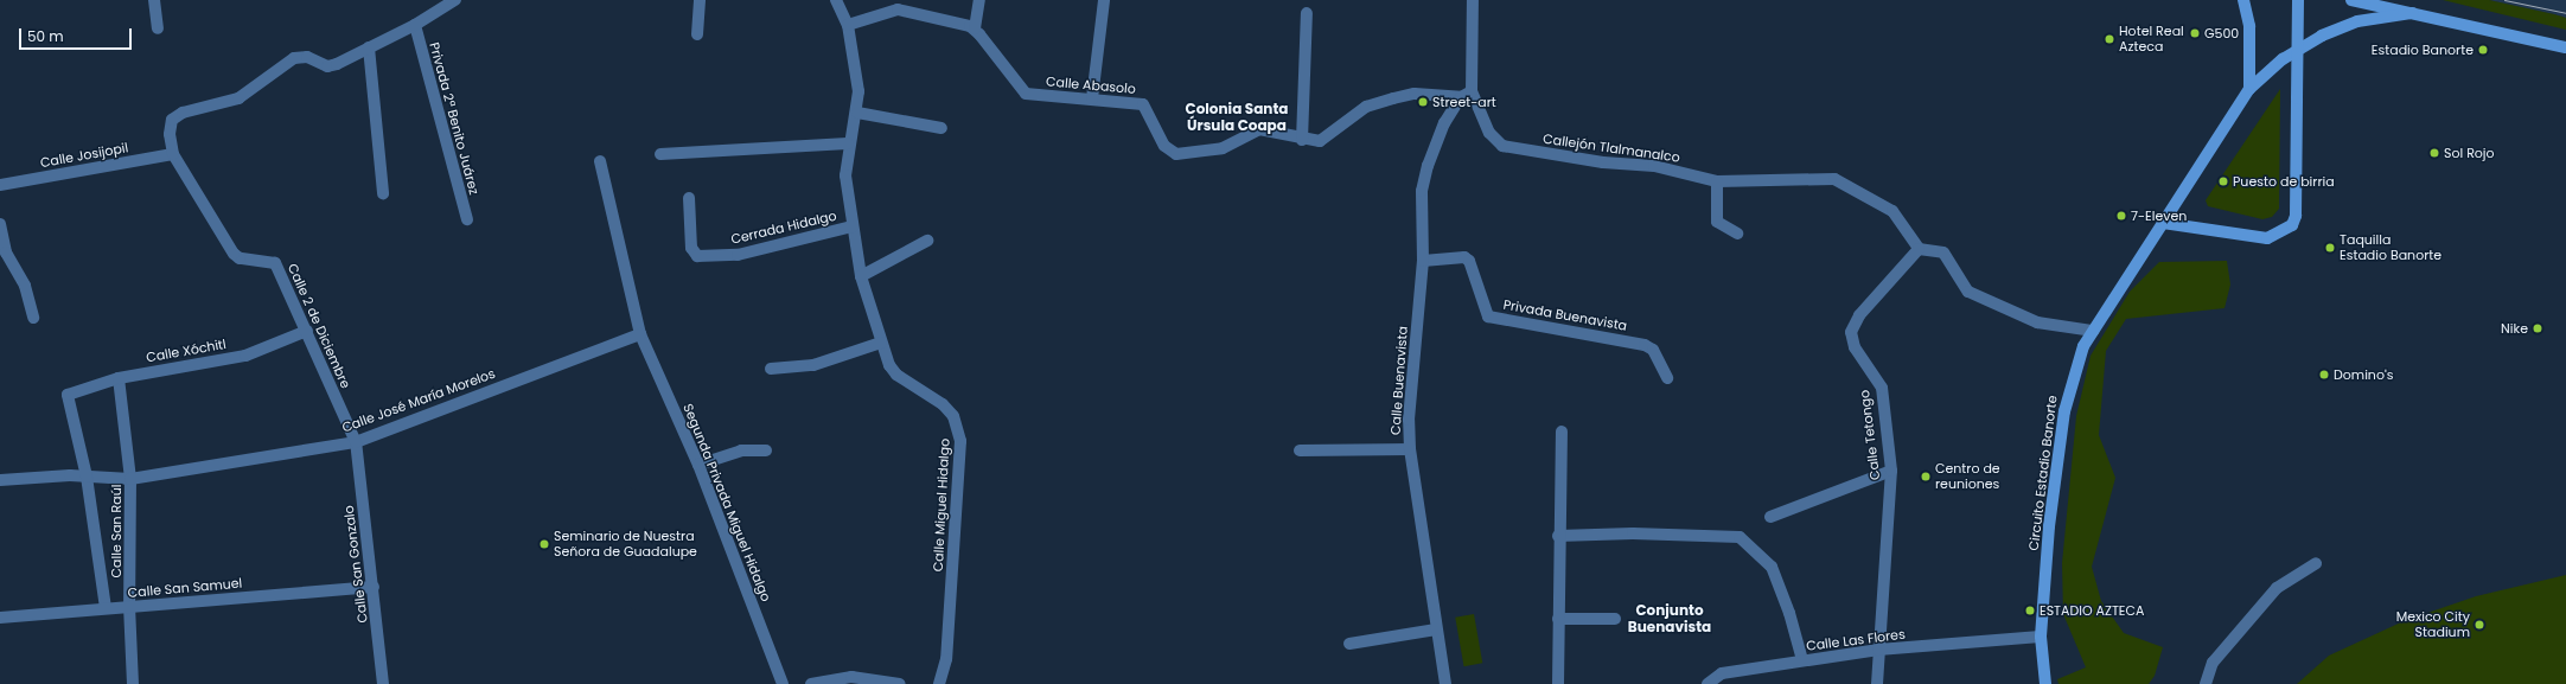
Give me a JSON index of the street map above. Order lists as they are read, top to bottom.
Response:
{
  "streets": {
    "main road": ["Circuito Estadio Banorte"],
    "street": [
      "Calle Abasolo",
      "Privada 2ª Benito Juárez",
      "Callejón Tlalmanalco",
      "Calle Josijopil",
      "Cerrada Hidalgo",
      "Privada Buenavista",
      "Calle 2 de Diciembre",
      "Calle Xóchitl",
      "Calle Buenavista",
      "Calle José María Morelos",
      "Calle Tetongo",
      "Segunda Privada Miguel Hidalgo",
      "Calle Miguel Hidalgo",
      "Calle San Raúl",
      "Calle San Gonzalo",
      "Calle San Samuel",
      "Calle Las Flores"
    ]
  },
  "crossings": [
    ["Calle Abasolo", "Callejón Tlalmanalco"],
    ["Calle Abasolo", "Calle Buenavista"],
    ["Callejón Tlalmanalco", "Calle Buenavista"],
    ["Callejón Tlalmanalco", "Calle Tetongo"],
    ["Calle Josijopil", "Calle 2 de Diciembre"],
    ["Cerrada Hidalgo", "Calle Miguel Hidalgo"],
    ["Privada Buenavista", "Calle Buenavista"],
    ["Calle 2 de Diciembre", "Calle Xóchitl"],
    ["Calle 2 de Diciembre", "Calle José María Morelos"],
    ["Calle 2 de Diciembre", "Calle San Gonzalo"],
    ["Calle Xóchitl", "Calle José María Morelos"],
    ["Calle Xóchitl", "Calle San Raúl"],
    ["Calle José María Morelos", "Segunda Privada Miguel Hidalgo"],
    ["Calle José María Morelos", "Calle San Raúl"],
    ["Calle José María Morelos", "Calle San Gonzalo"],
    ["Calle Tetongo", "Calle Las Flores"],
    ["Circuito Estadio Banorte", "Calle Las Flores"],
    ["Calle San Raúl", "Calle San Samuel"],
    ["Calle San Gonzalo", "Calle San Samuel"]
  ],
  "districts": ["Colonia Santa Úrsula Coapa", "Conjunto Buenavista"],
  "places": [
    "G500",
    "Hotel Real Azteca",
    "Estadio Banorte",
    "Street-art",
    "Sol Rojo",
    "Puesto de birria",
    "7-Eleven",
    "Taquilla Estadio Banorte",
    "Nike",
    "Domino's",
    "Centro de reuniones",
    "Seminario de Nuestra Señora de Guadalupe",
    "ESTADIO AZTECA",
    "Mexico City Stadium"
  ],
  "scale_bar": "50 m"
}
